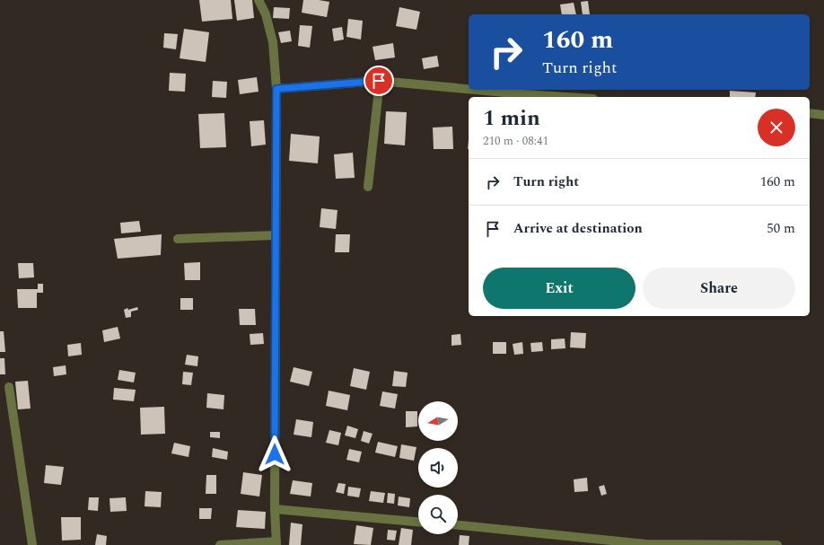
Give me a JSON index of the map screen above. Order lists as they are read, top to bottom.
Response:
{
  "north": "left",
  "page": {
    "turn": ["160 m", "Turn right"],
    "heading": ["1 min", "210 m · 08:41"],
    "list": [
      {
        "name": "Turn right",
        "value": "160 m"
      },
      {
        "name": "Arrive at destination",
        "value": "50 m"
      }
    ],
    "buttons": ["Exit", "Share"]
  }
}
